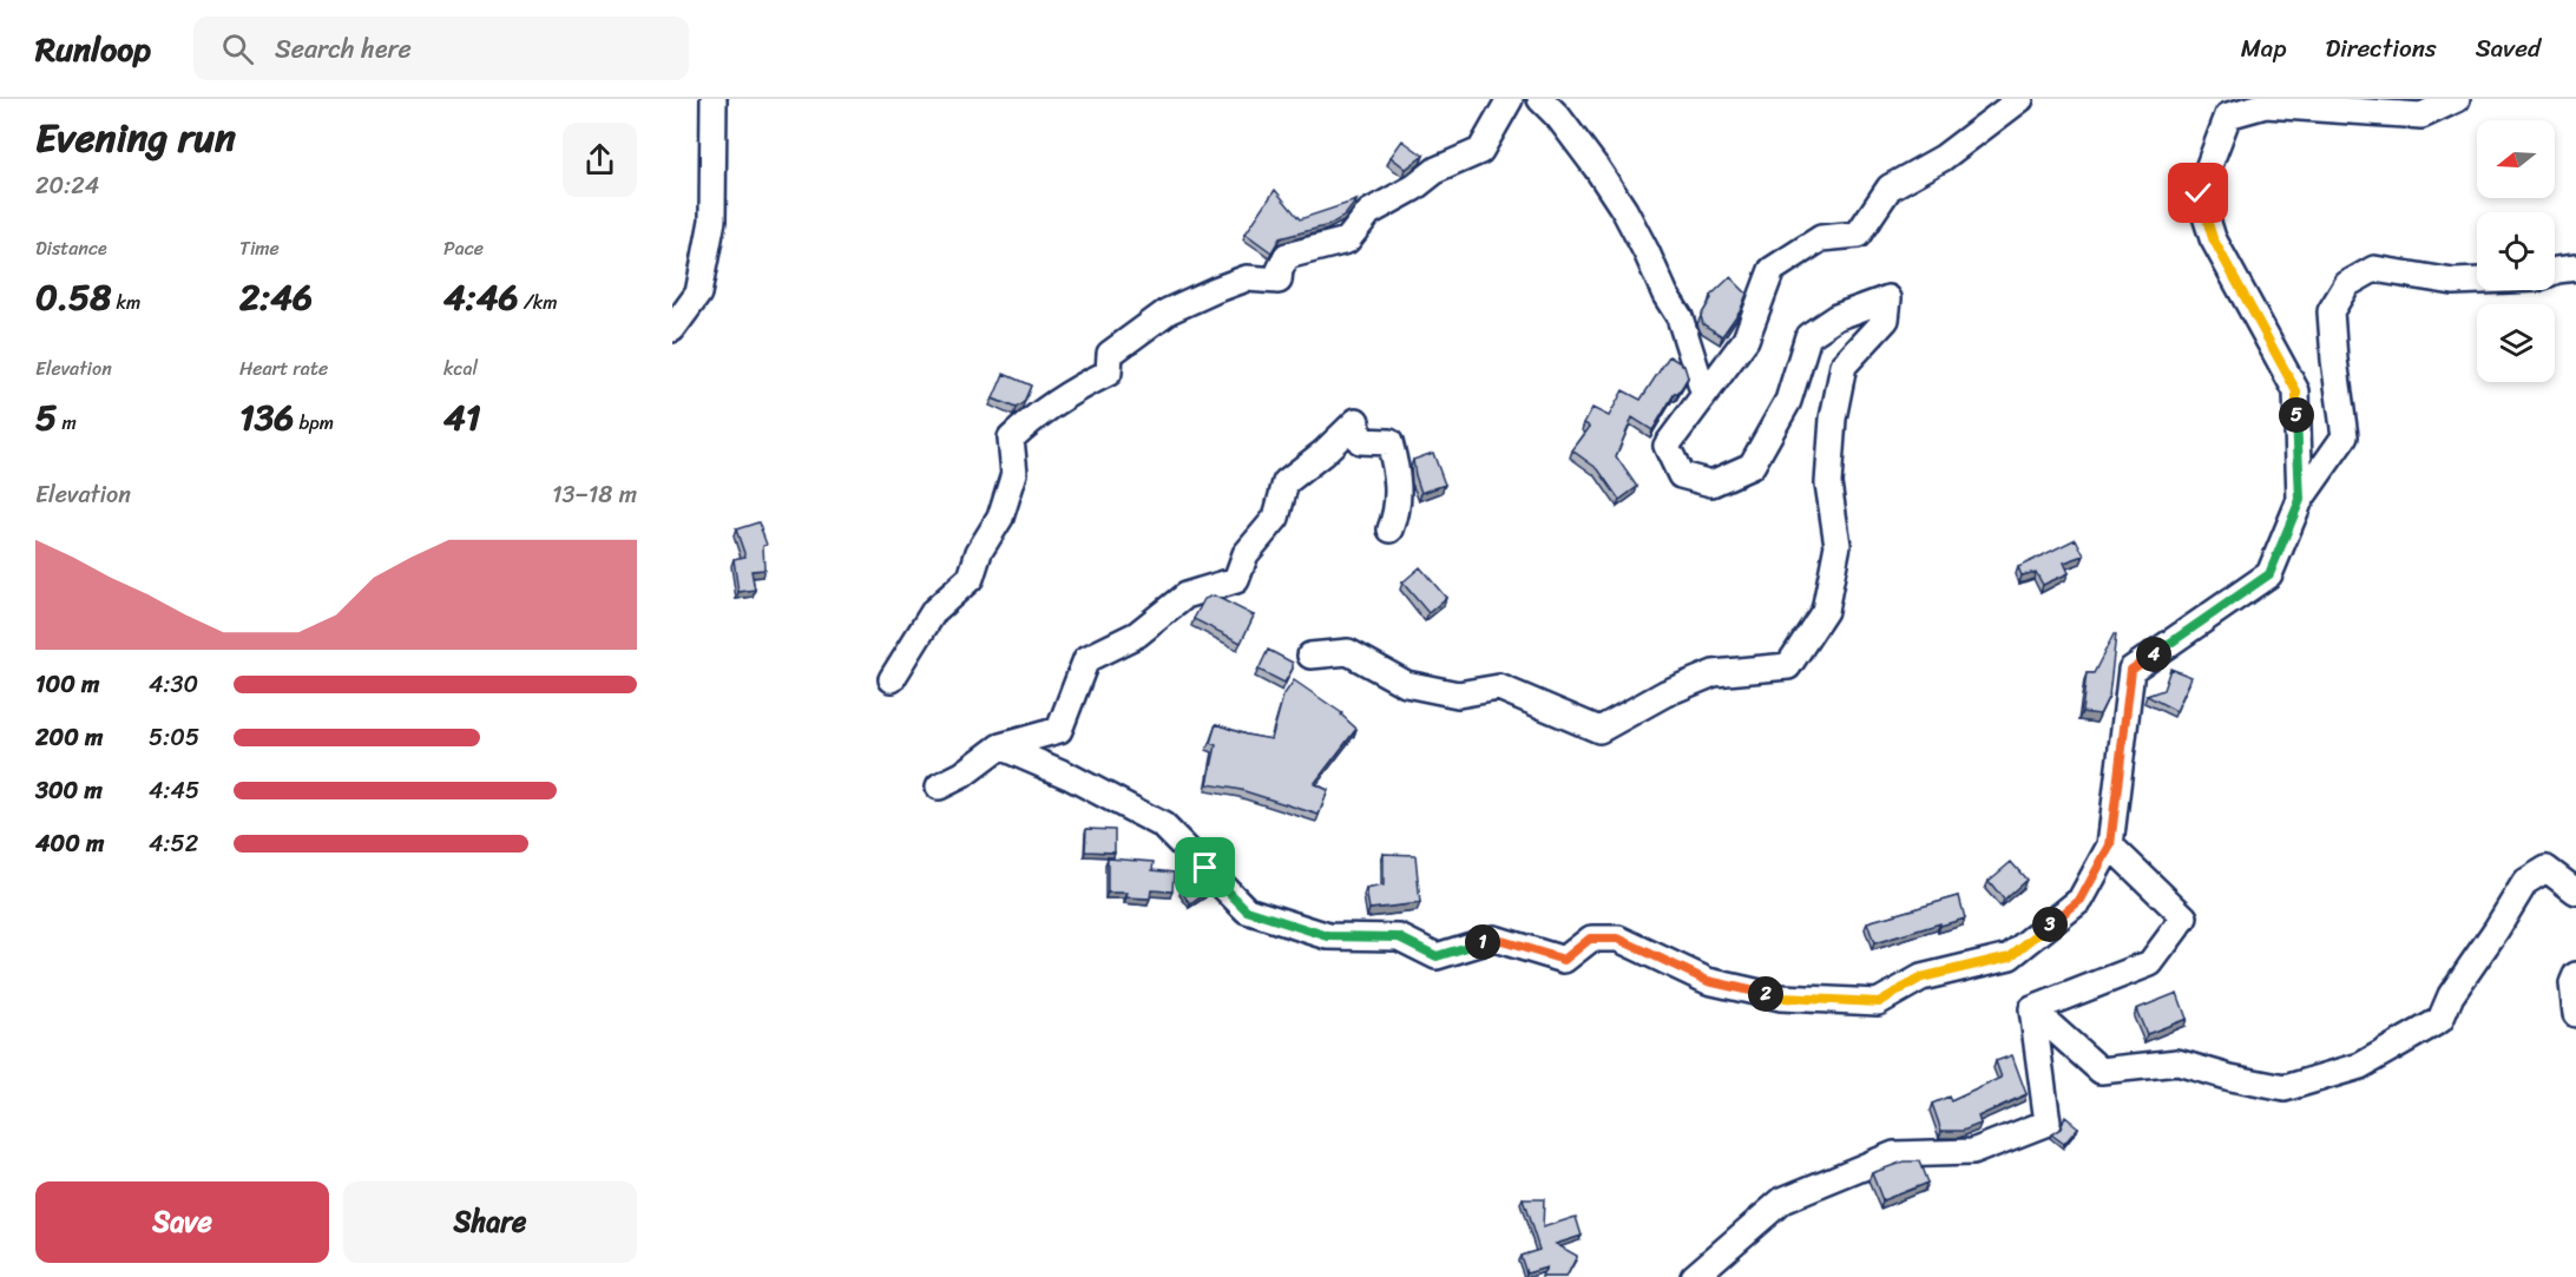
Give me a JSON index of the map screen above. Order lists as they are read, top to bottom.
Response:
{
  "north": "left",
  "page": {
    "header": "Runloop",
    "search": "Search here",
    "nav": ["Map", "Directions", "Saved"],
    "heading": ["Evening run", "20:24"],
    "stats": [
      ["Distance", "0.58 km"],
      ["Time", "2:46"],
      ["Pace", "4:46 /km"],
      ["Elevation", "5 m"],
      ["Heart rate", "136 bpm"],
      ["kcal", "41"]
    ],
    "pins": [
      "5",
      "4",
      "3",
      "1",
      "2"
    ],
    "chart": ["Elevation", "13–18 m"],
    "list": [
      {
        "name": "100 m",
        "note": "4:30"
      },
      {
        "name": "200 m",
        "note": "5:05"
      },
      {
        "name": "300 m",
        "note": "4:45"
      },
      {
        "name": "400 m",
        "note": "4:52"
      }
    ],
    "buttons": ["Save", "Share"]
  }
}
